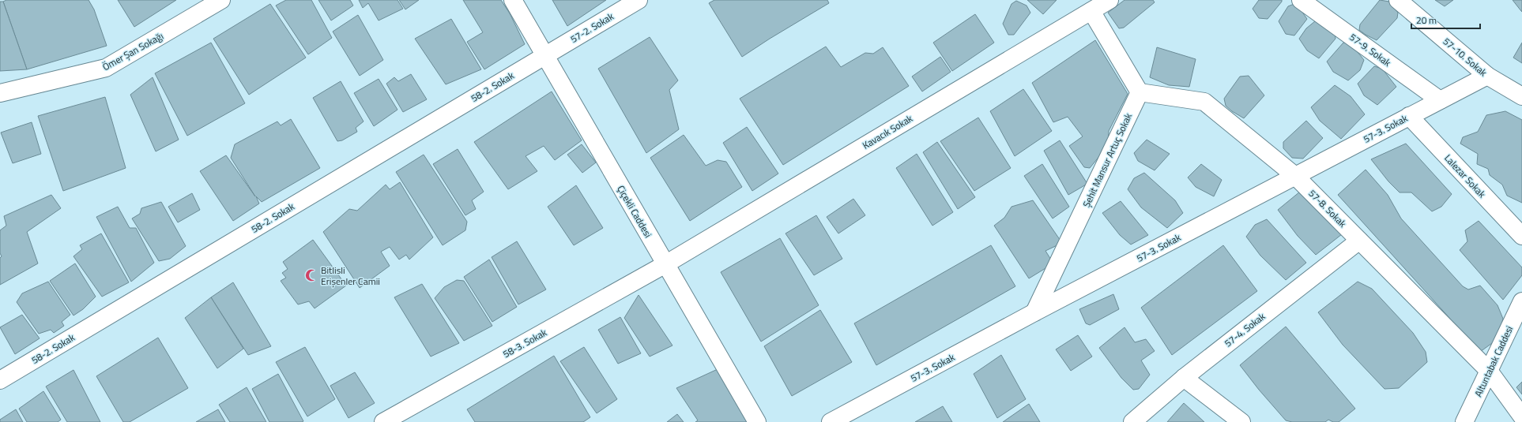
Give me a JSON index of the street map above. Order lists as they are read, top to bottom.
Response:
{
  "streets": {
    "street": [
      "57-2. Sokak",
      "57-9. Sokak",
      "Ömer Şan Sokağı",
      "57-10. Sokak",
      "58-2. Sokak",
      "57-3. Sokak",
      "Kavacık Sokak",
      "Şehit Mansur Artuç Sokak",
      "Lalezar Sokak",
      "57-8. Sokak",
      "Çiçekli Caddesi",
      "57-4. Sokak",
      "58-3. Sokak",
      "Altuntabak Caddesi"
    ]
  },
  "crossings": [
    ["57-2. Sokak", "58-2. Sokak"],
    ["57-2. Sokak", "Çiçekli Caddesi"],
    ["57-9. Sokak", "57-3. Sokak"],
    ["57-10. Sokak", "57-3. Sokak"],
    ["58-2. Sokak", "Çiçekli Caddesi"],
    ["57-3. Sokak", "Şehit Mansur Artuç Sokak"],
    ["57-3. Sokak", "Lalezar Sokak"],
    ["57-3. Sokak", "57-8. Sokak"],
    ["Kavacık Sokak", "Çiçekli Caddesi"],
    ["Kavacık Sokak", "58-3. Sokak"],
    ["Şehit Mansur Artuç Sokak", "57-8. Sokak"],
    ["57-8. Sokak", "57-4. Sokak"],
    ["57-8. Sokak", "Altuntabak Caddesi"],
    ["Çiçekli Caddesi", "58-3. Sokak"]
  ],
  "places": {
    "mosque": ["Bitlisli Erişenler Camii"]
  },
  "scale_bar": "20 m"
}
